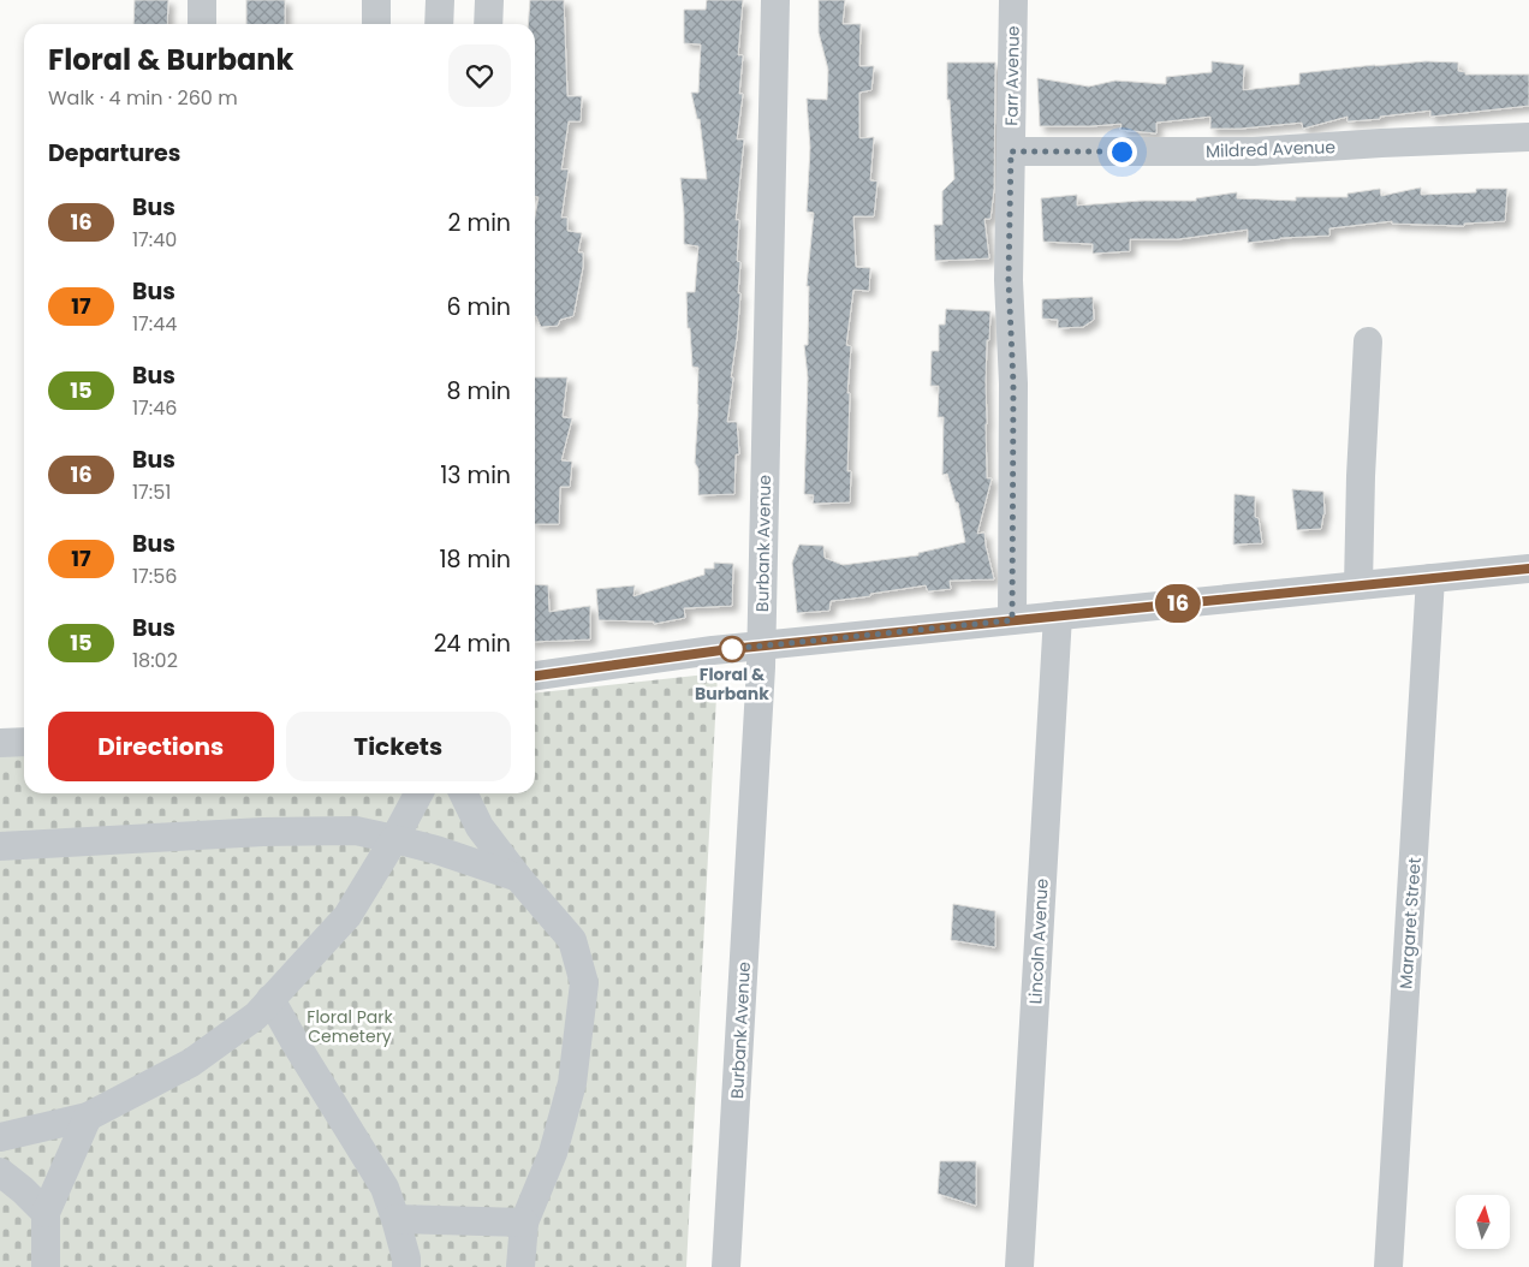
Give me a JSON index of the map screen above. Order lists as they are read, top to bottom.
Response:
{
  "streets": {
    "street": [
      "Farr Avenue",
      "Mildred Avenue",
      "Burbank Avenue",
      "Margaret Street",
      "Lincoln Avenue"
    ]
  },
  "crossings": [
    ["Farr Avenue", "Mildred Avenue"]
  ],
  "parks": ["Floral Park Cemetery"],
  "places": ["Floral & Burbank"],
  "lines": ["bus line 16"],
  "north": "top",
  "page": {
    "on_map": "16",
    "heading": [
      ["Floral & Burbank", "Walk · 4 min · 260 m"],
      "Departures"
    ],
    "list": [
      {
        "mark": "16",
        "name": "Bus",
        "note": "17:40",
        "value": "2 min"
      },
      {
        "mark": "17",
        "name": "Bus",
        "note": "17:44",
        "value": "6 min"
      },
      {
        "mark": "15",
        "name": "Bus",
        "note": "17:46",
        "value": "8 min"
      },
      {
        "mark": "16",
        "name": "Bus",
        "note": "17:51",
        "value": "13 min"
      },
      {
        "mark": "17",
        "name": "Bus",
        "note": "17:56",
        "value": "18 min"
      },
      {
        "mark": "15",
        "name": "Bus",
        "note": "18:02",
        "value": "24 min"
      }
    ],
    "buttons": ["Directions", "Tickets"]
  }
}
